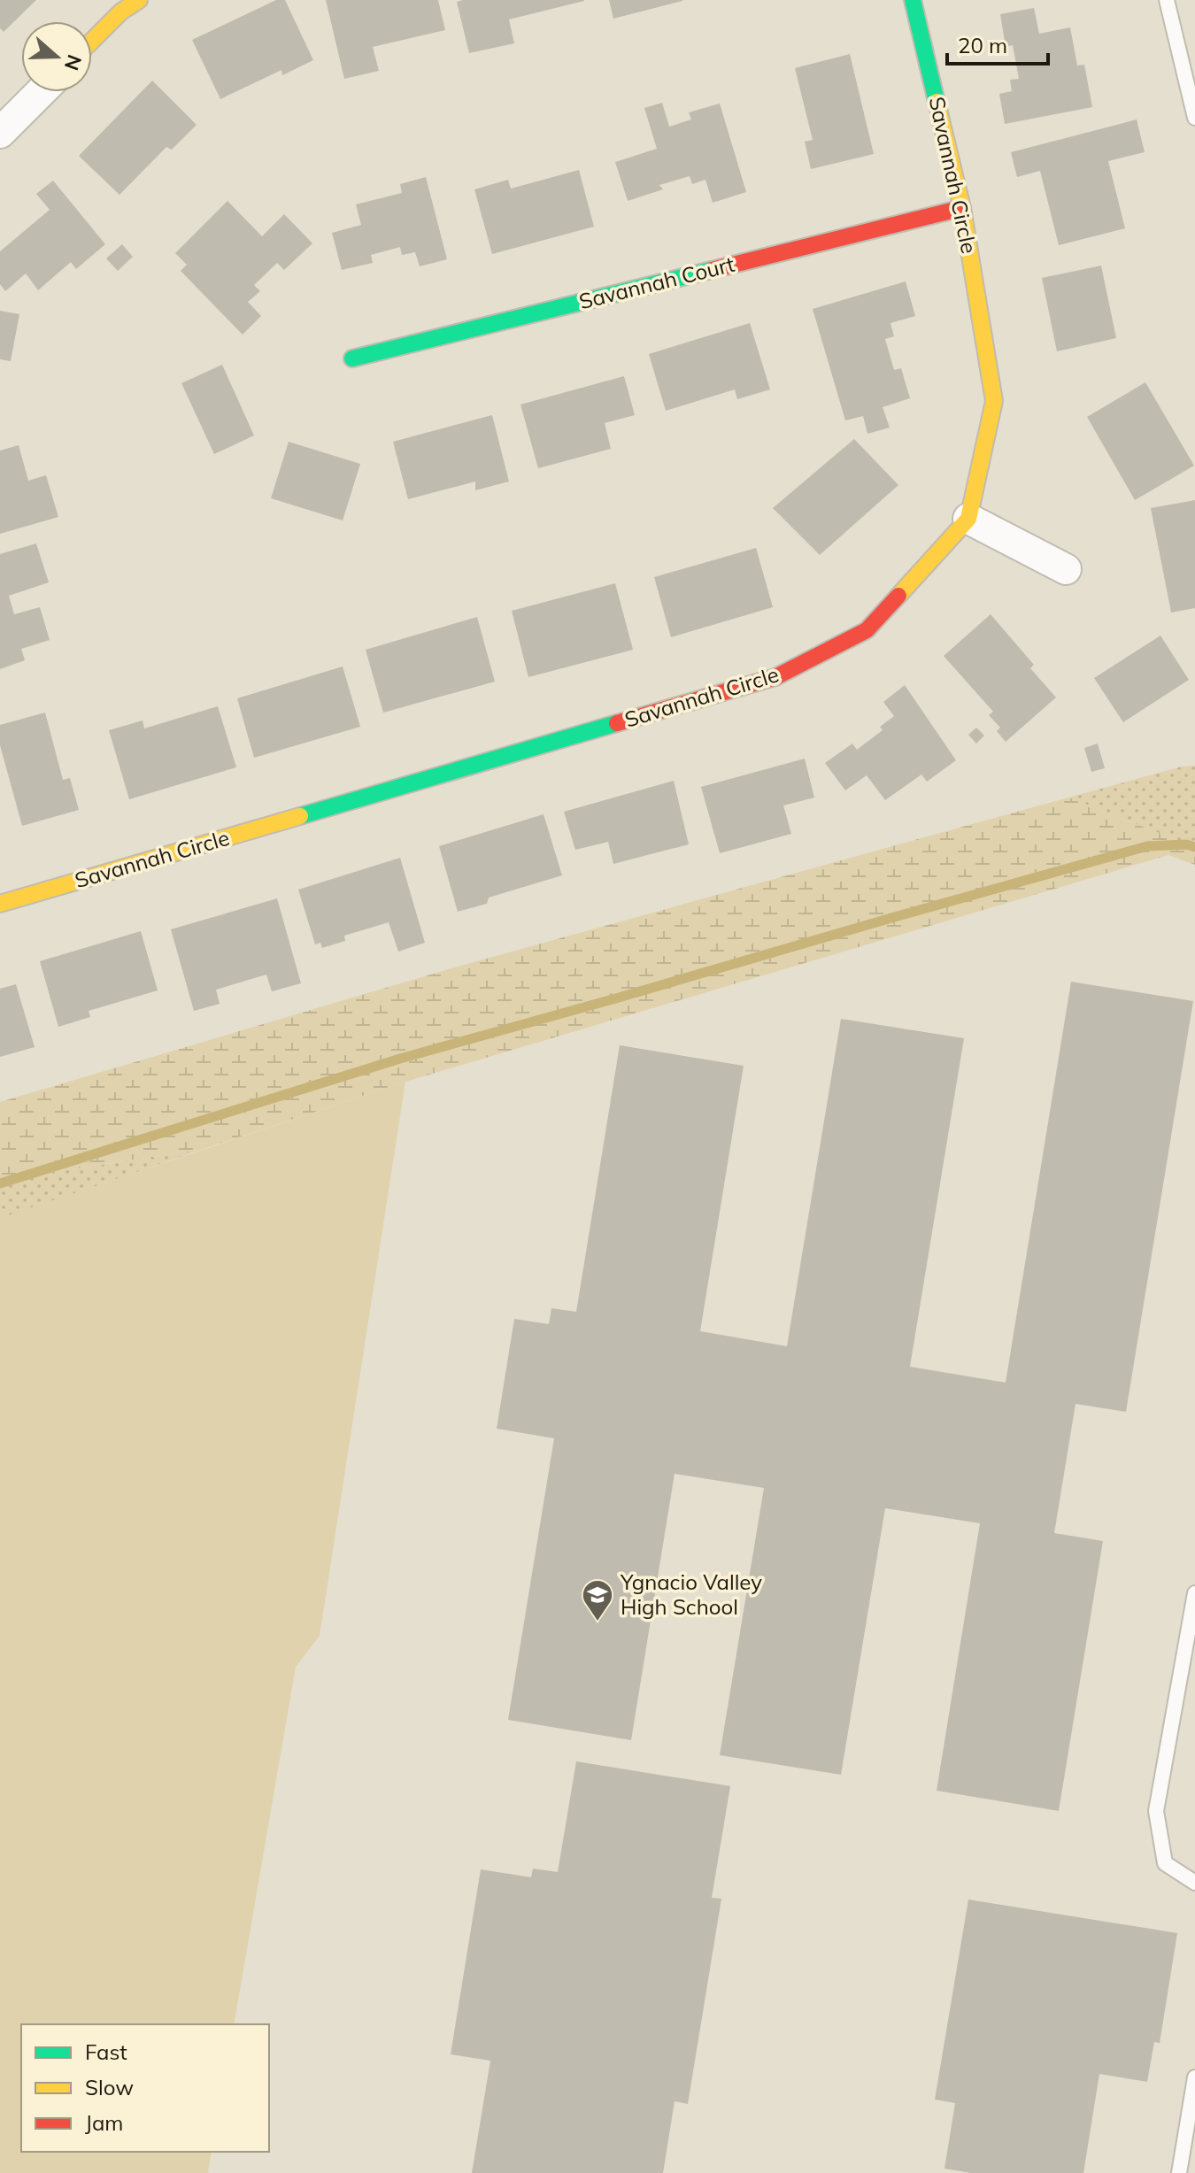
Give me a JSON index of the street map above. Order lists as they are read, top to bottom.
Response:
{
  "streets": {
    "street": ["Savannah Circle", "Savannah Court"]
  },
  "crossings": [
    ["Savannah Circle", "Savannah Court"]
  ],
  "places": {
    "school or university": ["Ygnacio Valley High School"]
  },
  "legend": ["Fast", "Slow", "Jam"],
  "scale_bar": "20 m",
  "north": "right"
}
